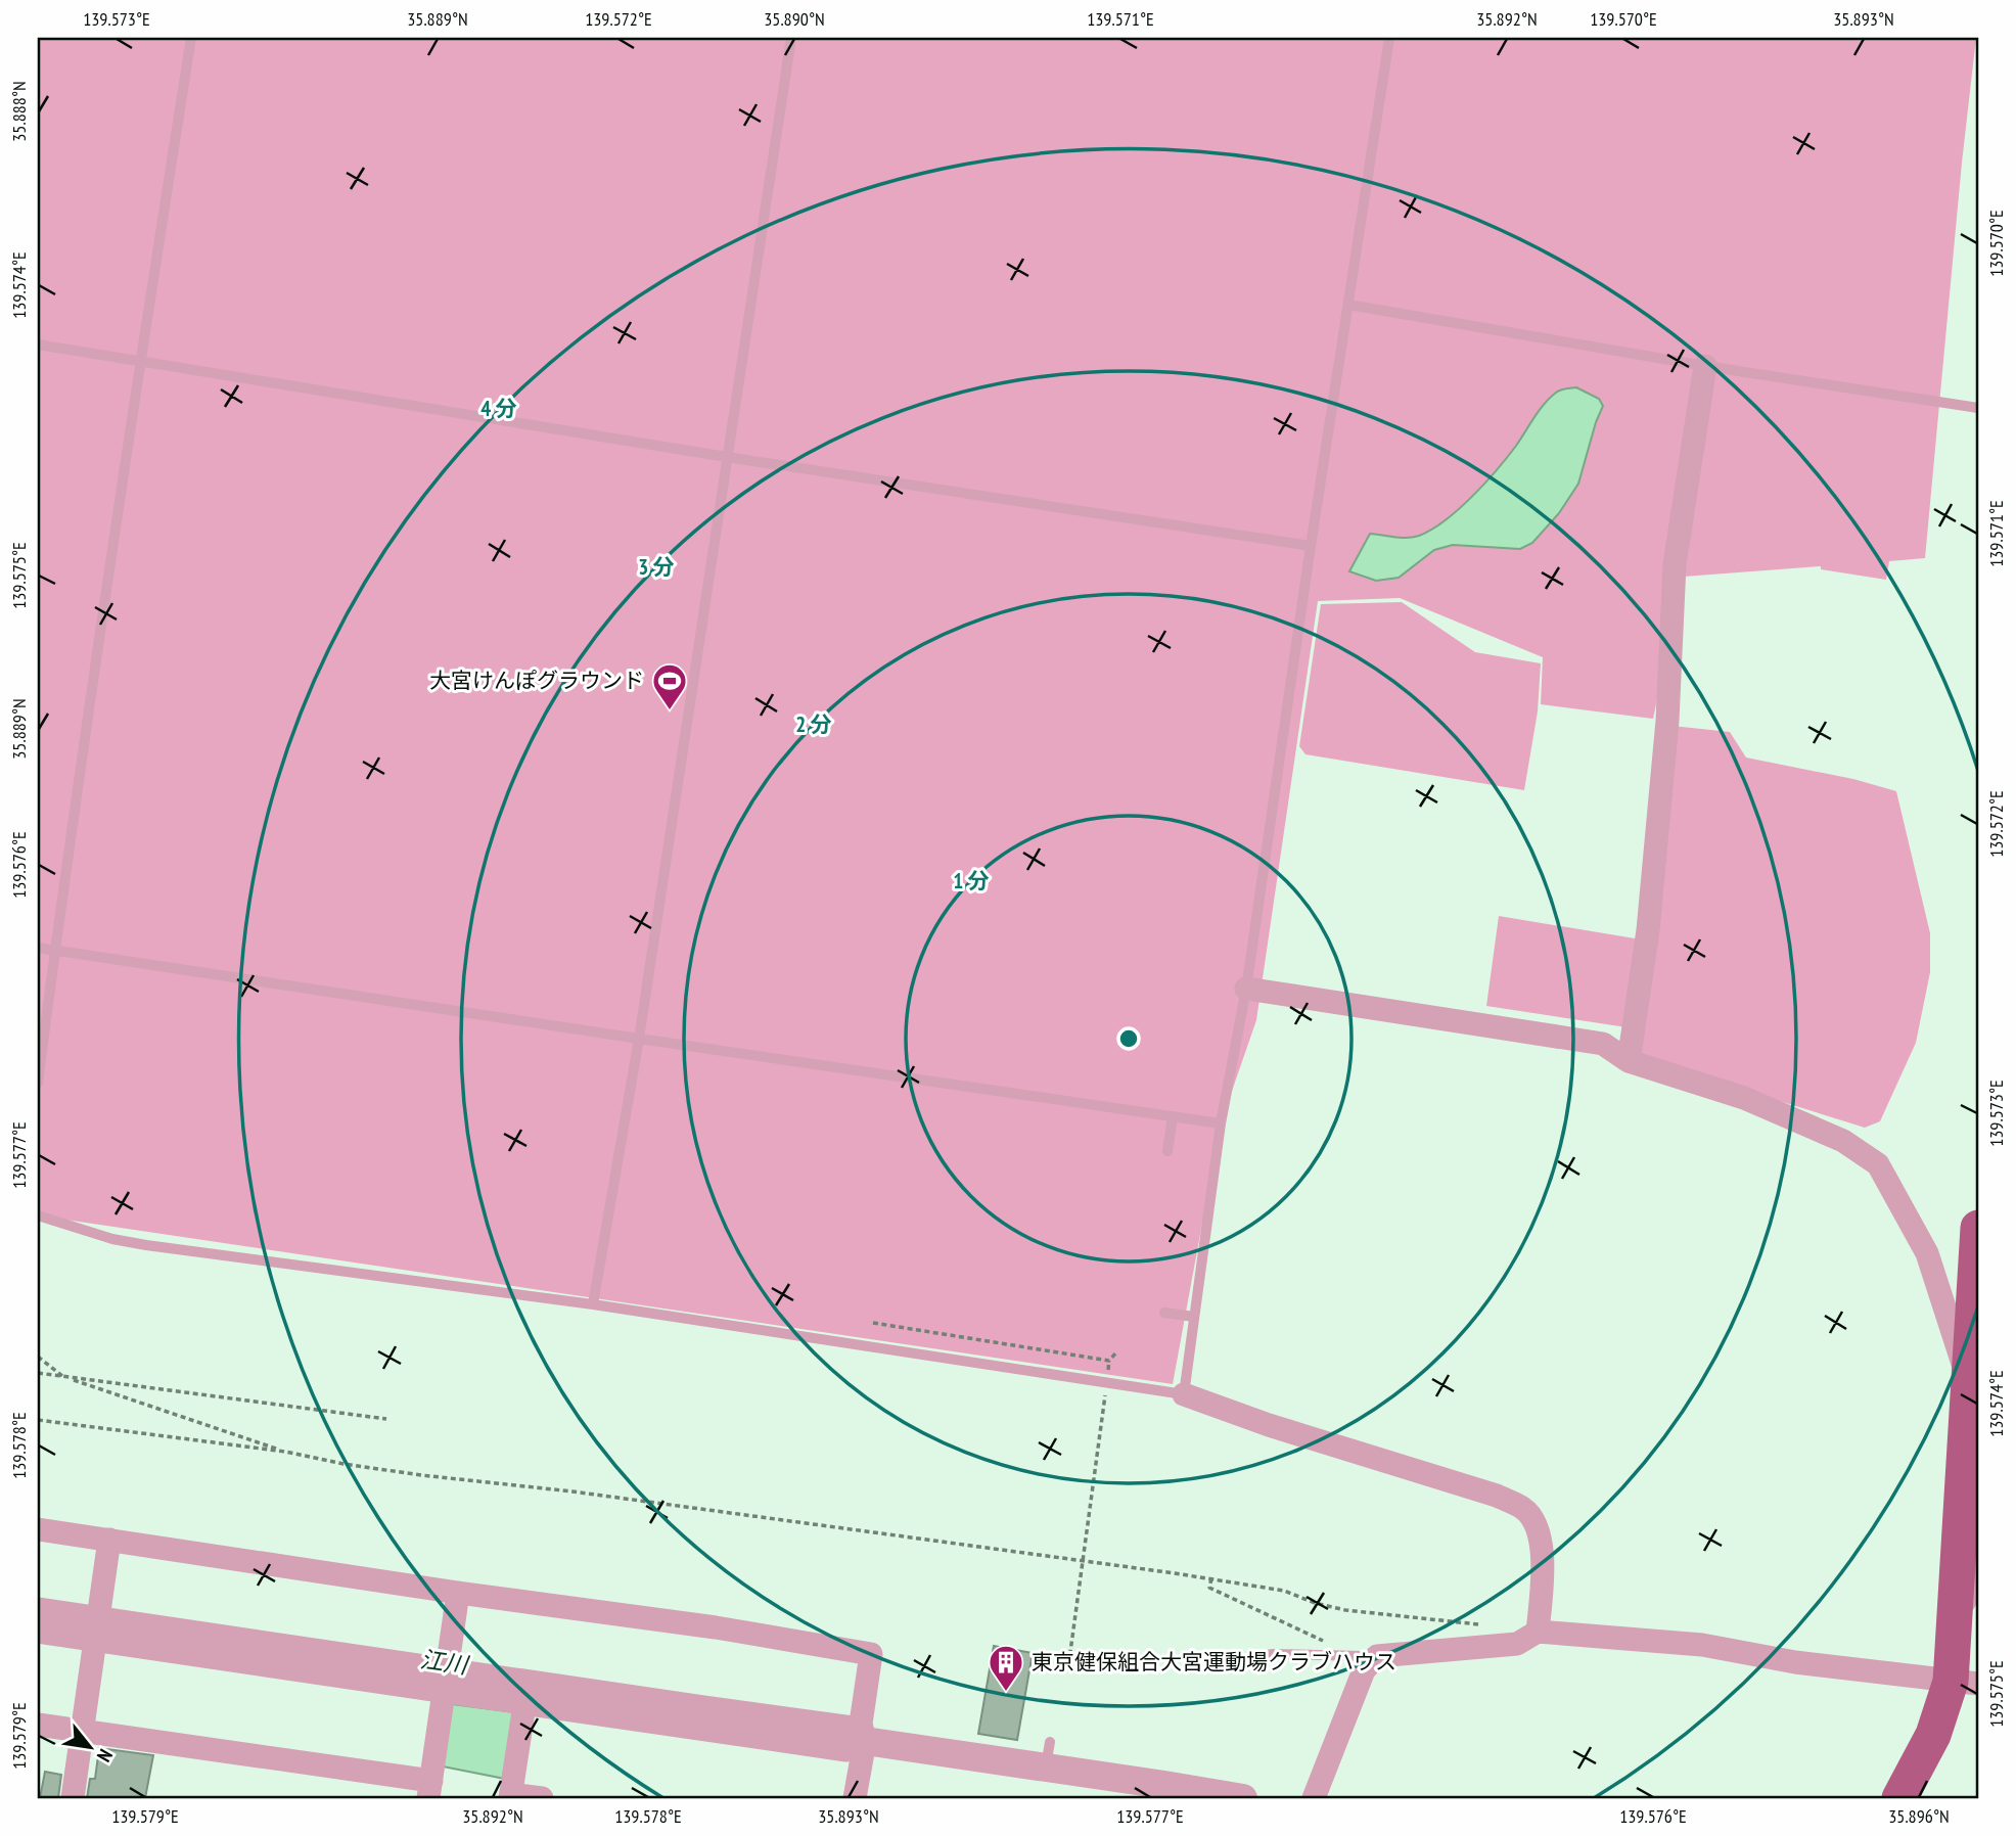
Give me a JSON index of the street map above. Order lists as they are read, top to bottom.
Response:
{
  "water": ["江川"],
  "places": {
    "sports": ["大宮けんぽグラウンド"],
    "building": ["東京健保組合大宮運動場クラブハウス"]
  },
  "north": "bottom right",
  "coordinates": [
    "139.573°E",
    "35.889°N",
    "139.572°E",
    "35.890°N",
    "139.571°E",
    "35.892°N",
    "139.570°E",
    "35.893°N",
    "35.888°N",
    "139.574°E",
    "139.575°E",
    "139.576°E",
    "139.577°E",
    "139.578°E",
    "139.579°E",
    "35.896°N"
  ],
  "rings": [
    "4 分",
    "3 分",
    "2 分",
    "1 分"
  ]
}
